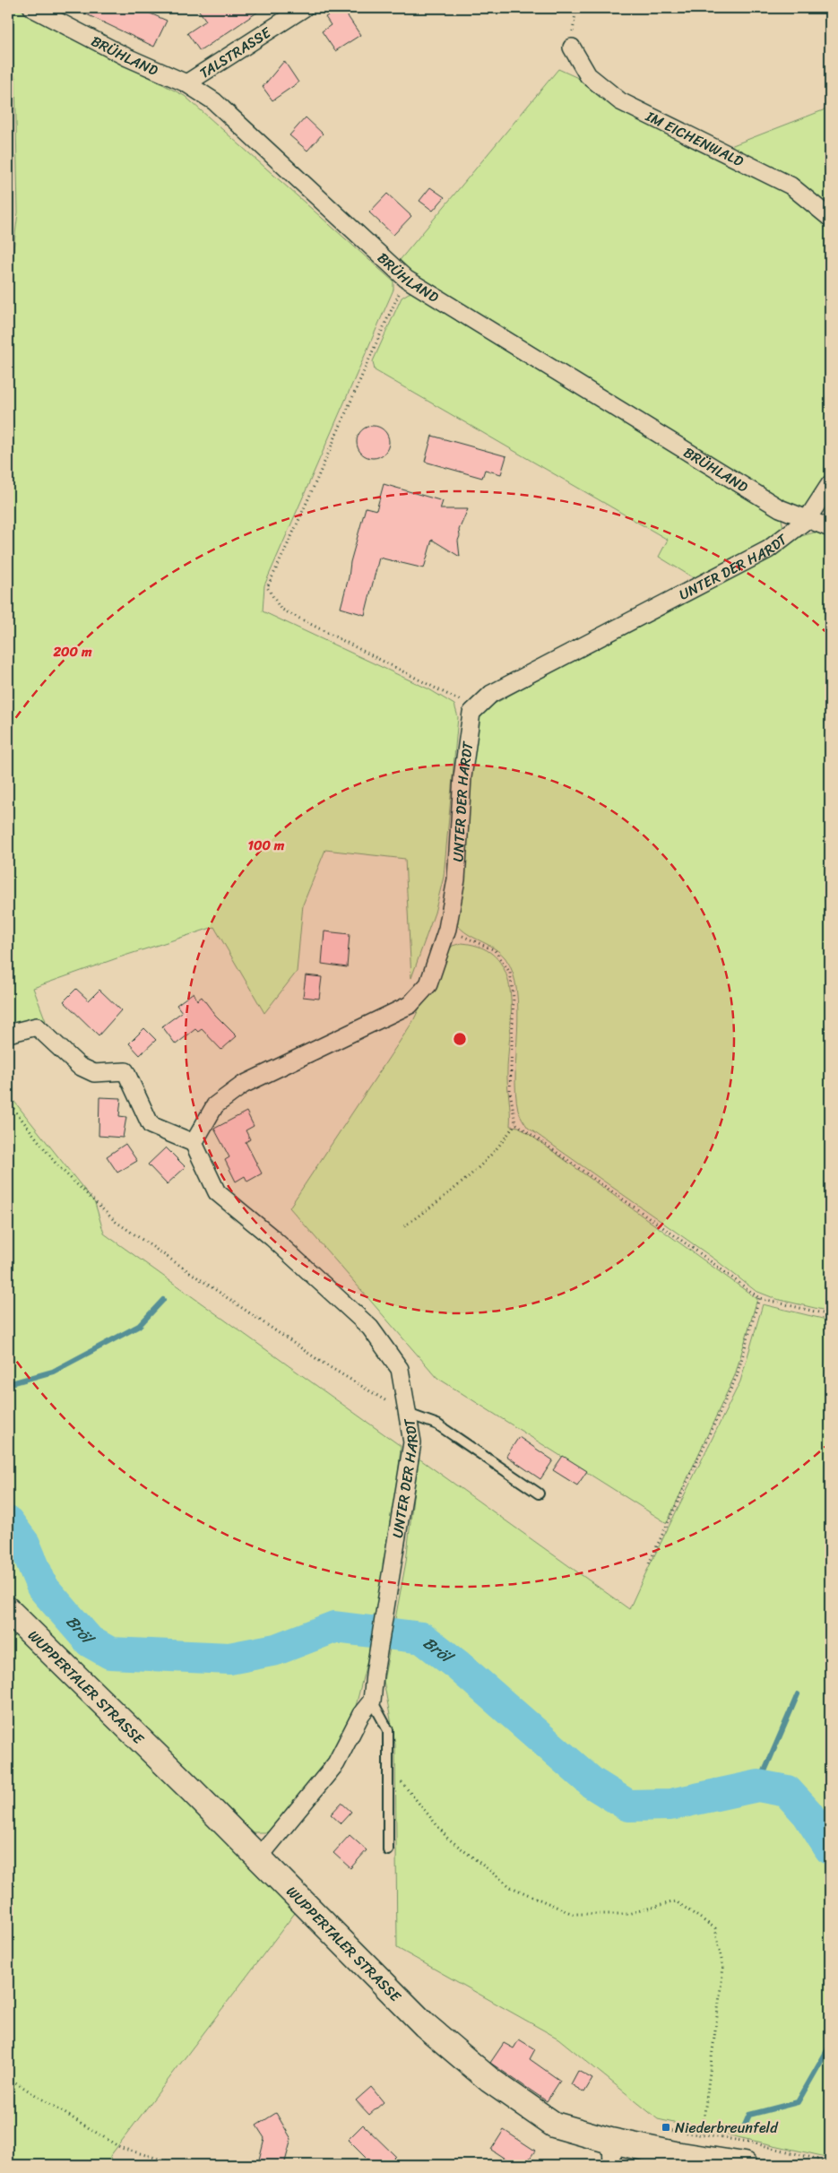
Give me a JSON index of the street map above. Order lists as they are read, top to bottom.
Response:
{
  "streets": {
    "main road": ["WUPPERTALER STRASSE"],
    "street": [
      "TALSTRASSE",
      "BRÜHLAND",
      "IM EICHENWALD",
      "UNTER DER HARDT"
    ]
  },
  "crossings": [
    ["TALSTRASSE", "BRÜHLAND"],
    ["BRÜHLAND", "UNTER DER HARDT"]
  ],
  "water": ["Bröl"],
  "places": {
    "transit": ["Niederbreunfeld"]
  },
  "rings": ["200 m", "100 m"]
}
